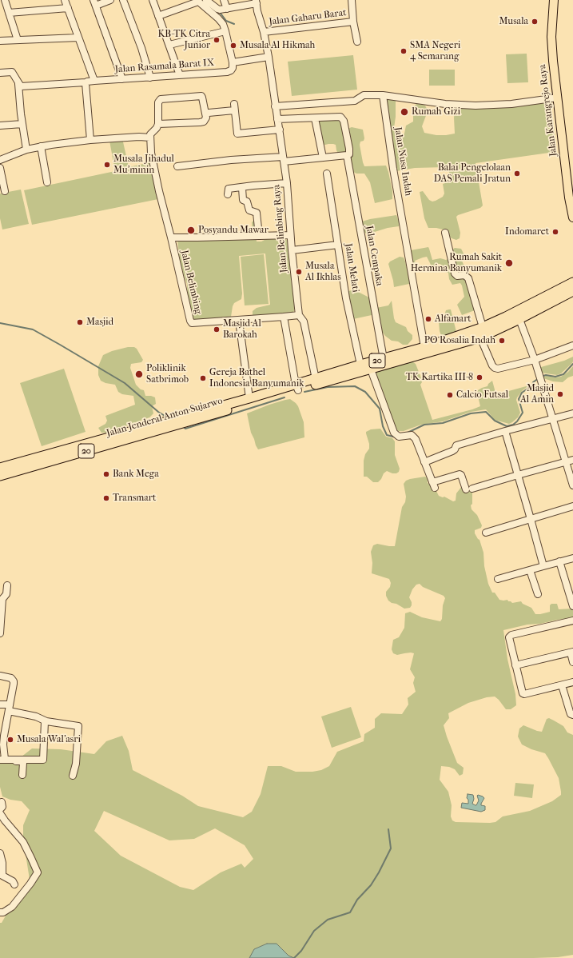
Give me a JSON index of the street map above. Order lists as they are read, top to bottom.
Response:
{
  "streets": {
    "highway": ["20", "Jalan Jenderal Anton Sujarwo"],
    "main road": ["Jalan Karangrejo Raya"],
    "street": [
      "Jalan Gaharu Barat",
      "Jalan Rasamala Barat IX",
      "Jalan Nusa Indah",
      "Jalan Belimbing Raya",
      "Jalan Cempaka",
      "Jalan Melati",
      "Jalan Belimbing"
    ]
  },
  "crossings": [
    ["Jalan Gaharu Barat", "Jalan Belimbing Raya"],
    ["Jalan Rasamala Barat IX", "Jalan Belimbing Raya"],
    ["Jalan Nusa Indah", "Jalan Jenderal Anton Sujarwo"],
    ["Jalan Belimbing Raya", "Jalan Jenderal Anton Sujarwo"],
    ["Jalan Cempaka", "Jalan Jenderal Anton Sujarwo"],
    ["Jalan Melati", "Jalan Jenderal Anton Sujarwo"]
  ],
  "places": [
    "Musala",
    "KB-TK Citra Junior",
    "Musala Al Hikmah",
    "SMA Negeri 4 Semarang",
    "Rumah Gizi",
    "Musala Jihadul Mu'minin",
    "Balai Pengelolaan DAS Pemali Jratun",
    "Posyandu Mawar",
    "Indomaret",
    "Rumah Sakit Hermina Banyumanik",
    "Musala Al Ikhlas",
    "Alfamart",
    "Masjid",
    "Masjid Al Barokah",
    "PO Rosalia Indah",
    "Poliklinik Satbrimob",
    "TK Kartika III-8",
    "Gereja Bathel Indonesia Banyumanik",
    "Masjid Al Amin",
    "Calcio Futsal",
    "Bank Mega",
    "Transmart",
    "Musala Wal'asri"
  ]
}
